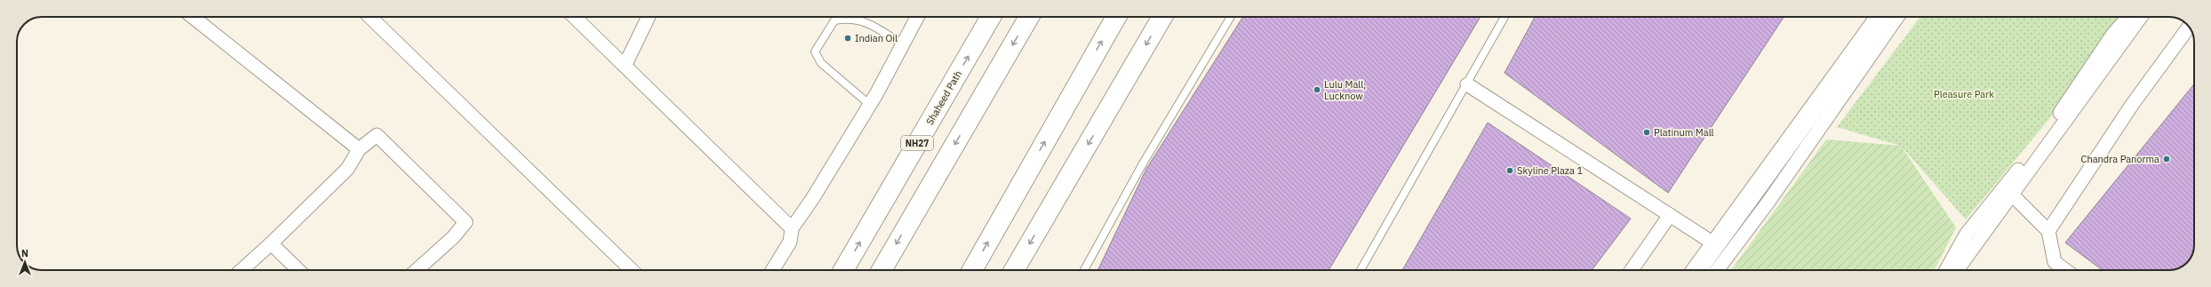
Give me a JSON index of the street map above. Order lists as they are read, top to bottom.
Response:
{
  "streets": {
    "main road": ["Shaheed Path", "NH27"]
  },
  "parks": ["Pleasure Park"],
  "places": [
    "Indian Oil",
    "Lulu Mall, Lucknow",
    "Platinum Mall",
    "Chandra Panorma",
    "Skyline Plaza 1"
  ],
  "north": "top"
}
